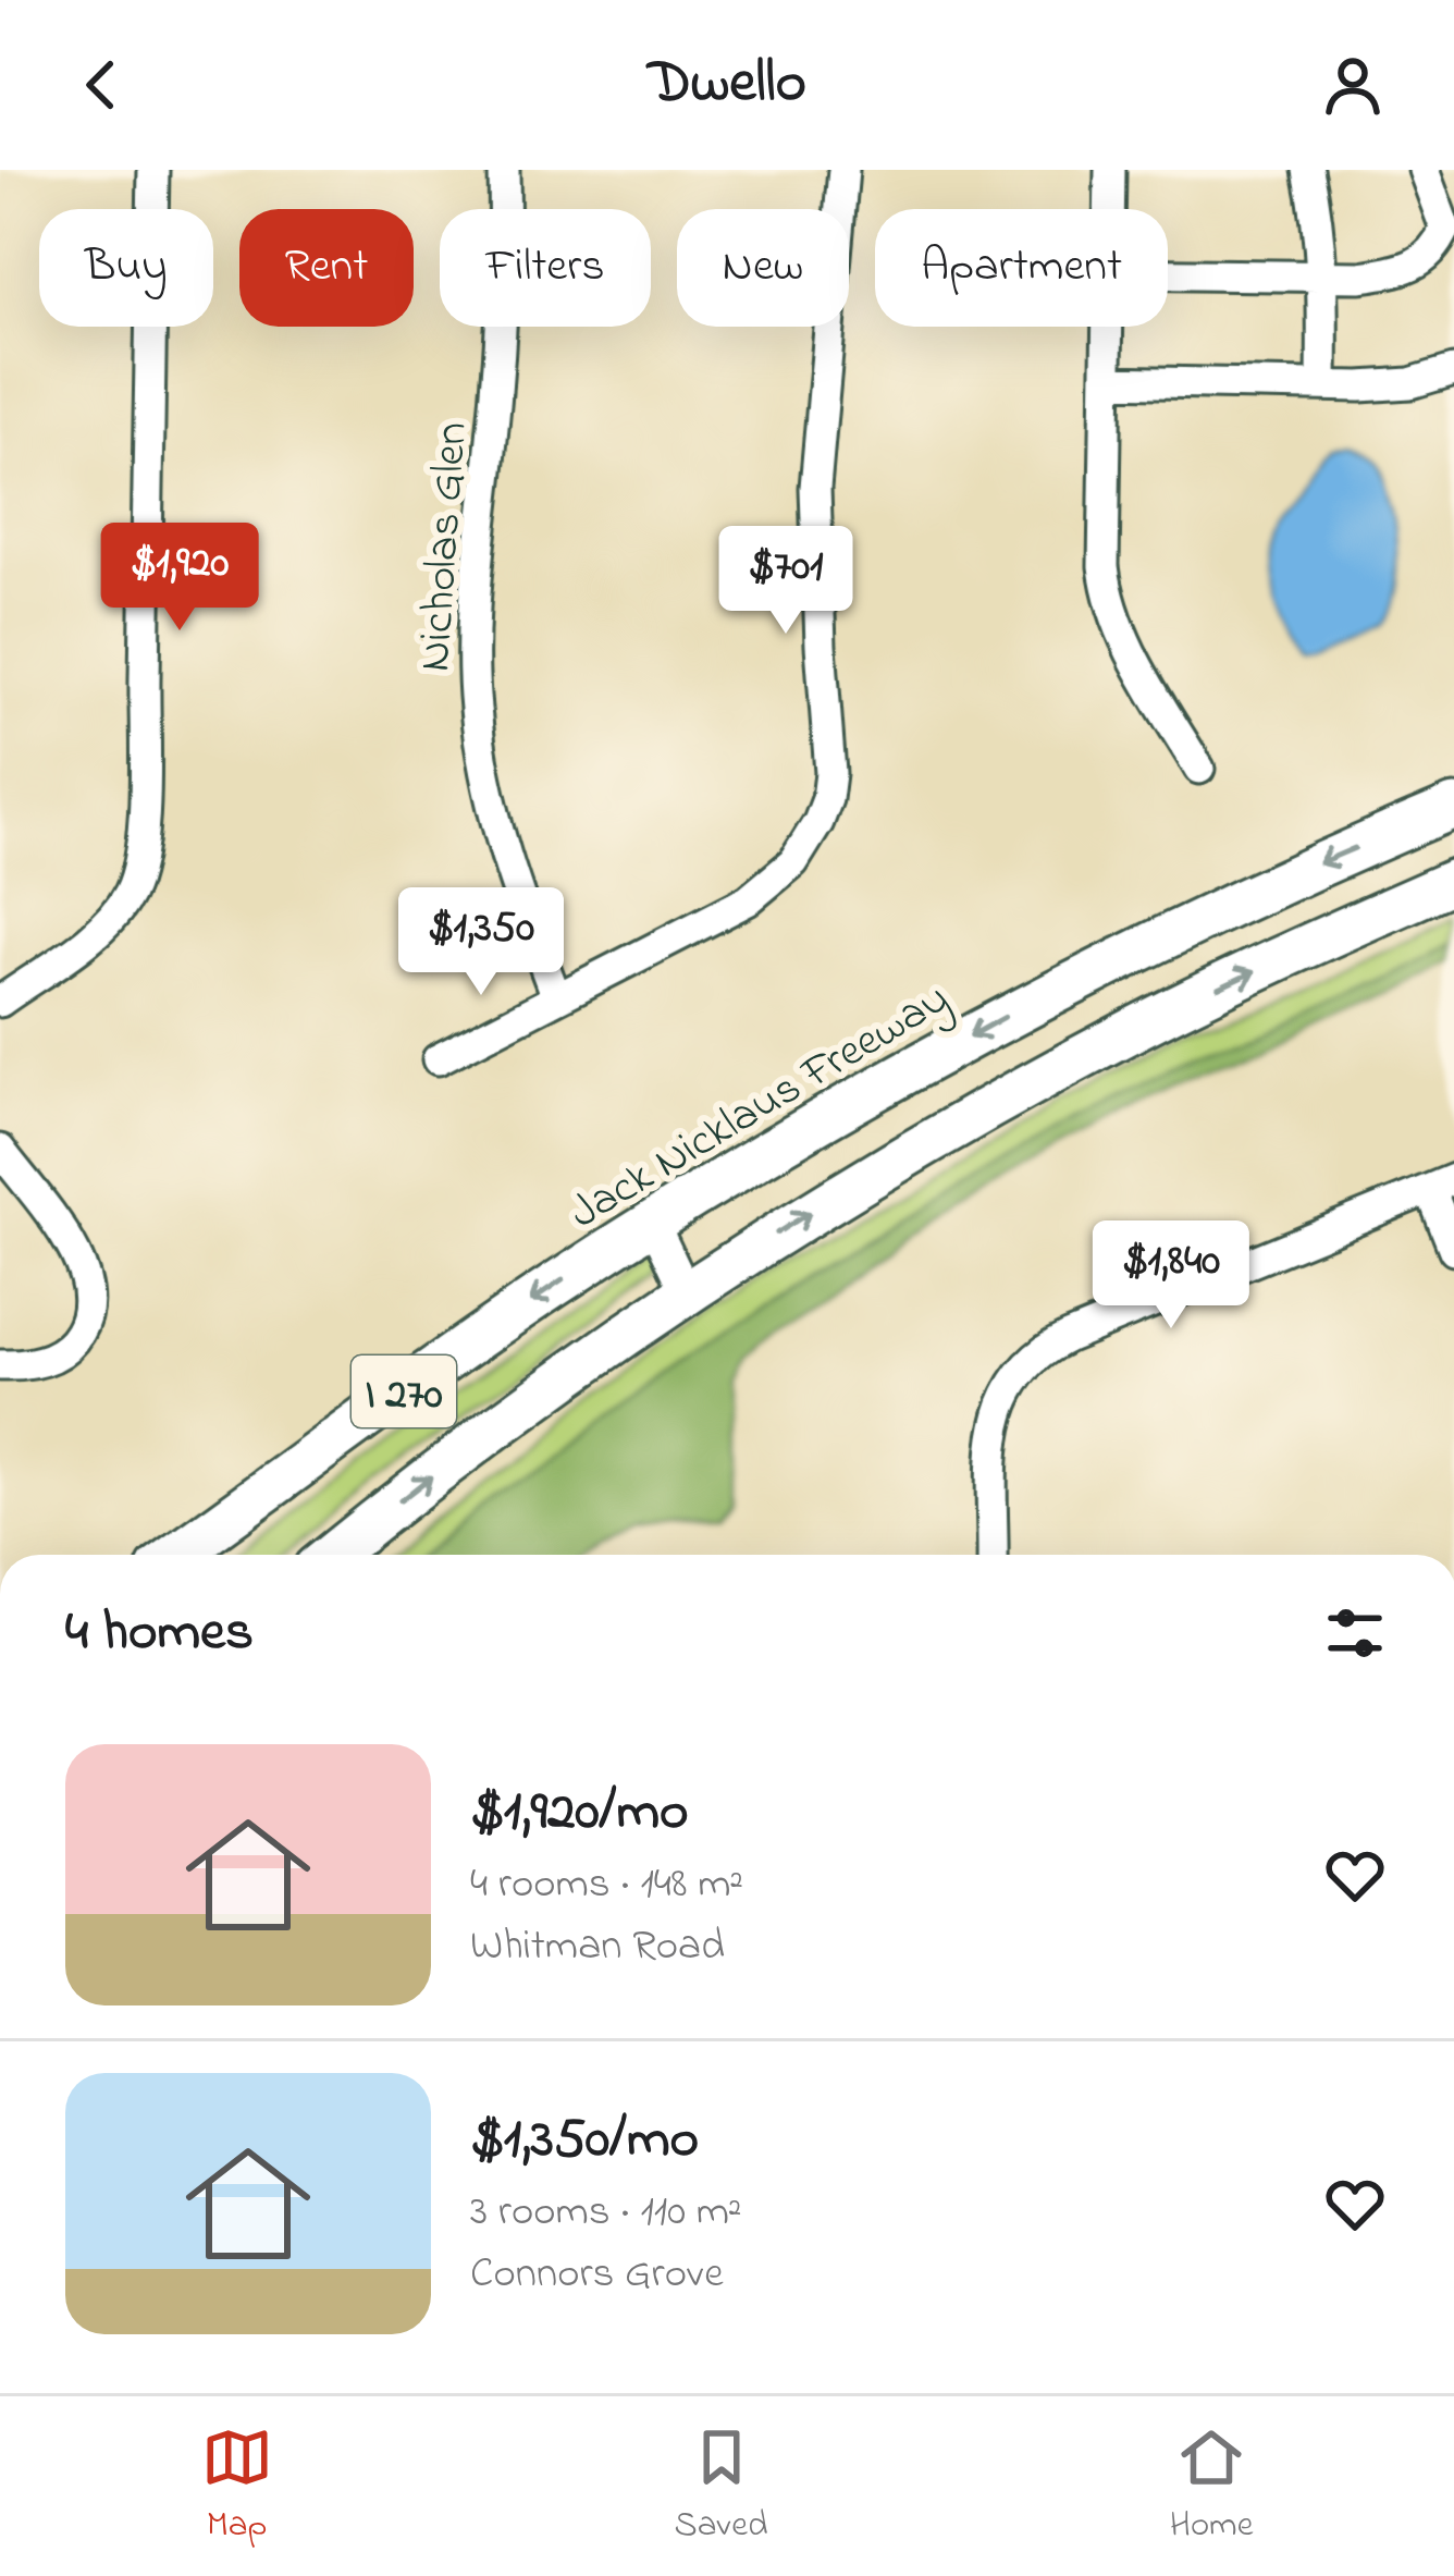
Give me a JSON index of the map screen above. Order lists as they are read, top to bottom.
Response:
{
  "streets": {
    "highway": ["Jack Nicklaus Freeway", "I 270"],
    "street": ["Nicholas Glen"]
  },
  "page": {
    "header": "Dwello",
    "chip": [
      "Buy",
      "Rent",
      "Filters",
      "New",
      "Apartment"
    ],
    "price": [
      "$1,920",
      "$701",
      "$1,350",
      "$1,840"
    ],
    "heading": "4 homes",
    "list": [
      {
        "name": "$1,920/mo",
        "note": "4 rooms · 148 m² · Whitman Road"
      },
      {
        "name": "$1,350/mo",
        "note": "3 rooms · 110 m² · Connors Grove"
      }
    ],
    "tabs": ["Map", "Saved", "Home"]
  }
}
